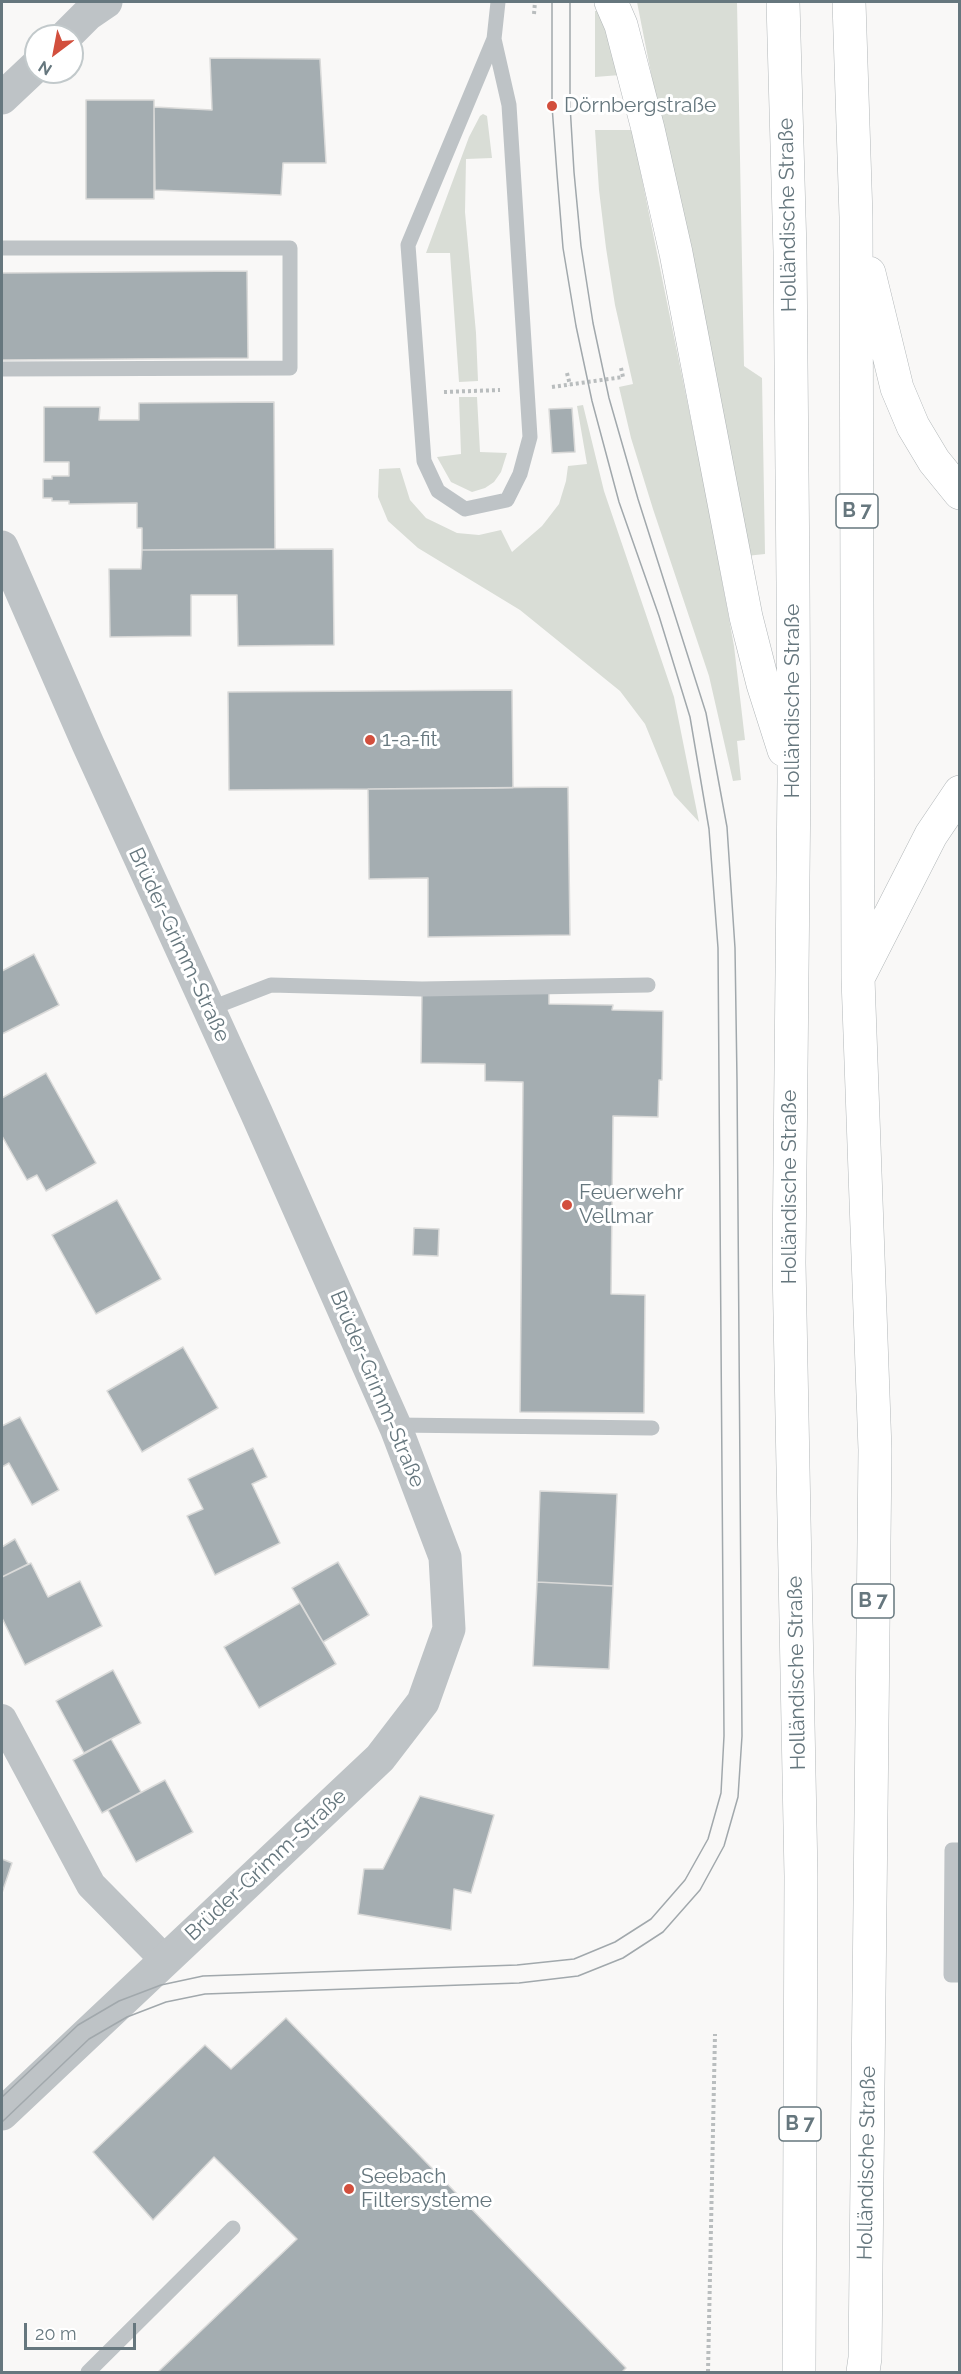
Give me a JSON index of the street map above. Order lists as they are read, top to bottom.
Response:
{
  "streets": {
    "highway": ["Holländische Straße", "B 7"],
    "street": ["Brüder-Grimm-Straße"]
  },
  "places": [
    "Dörnbergstraße",
    "1-a-fit",
    "Feuerwehr Vellmar",
    "Seebach Filtersysteme"
  ],
  "scale_bar": "20 m",
  "north": "bottom left"
}
